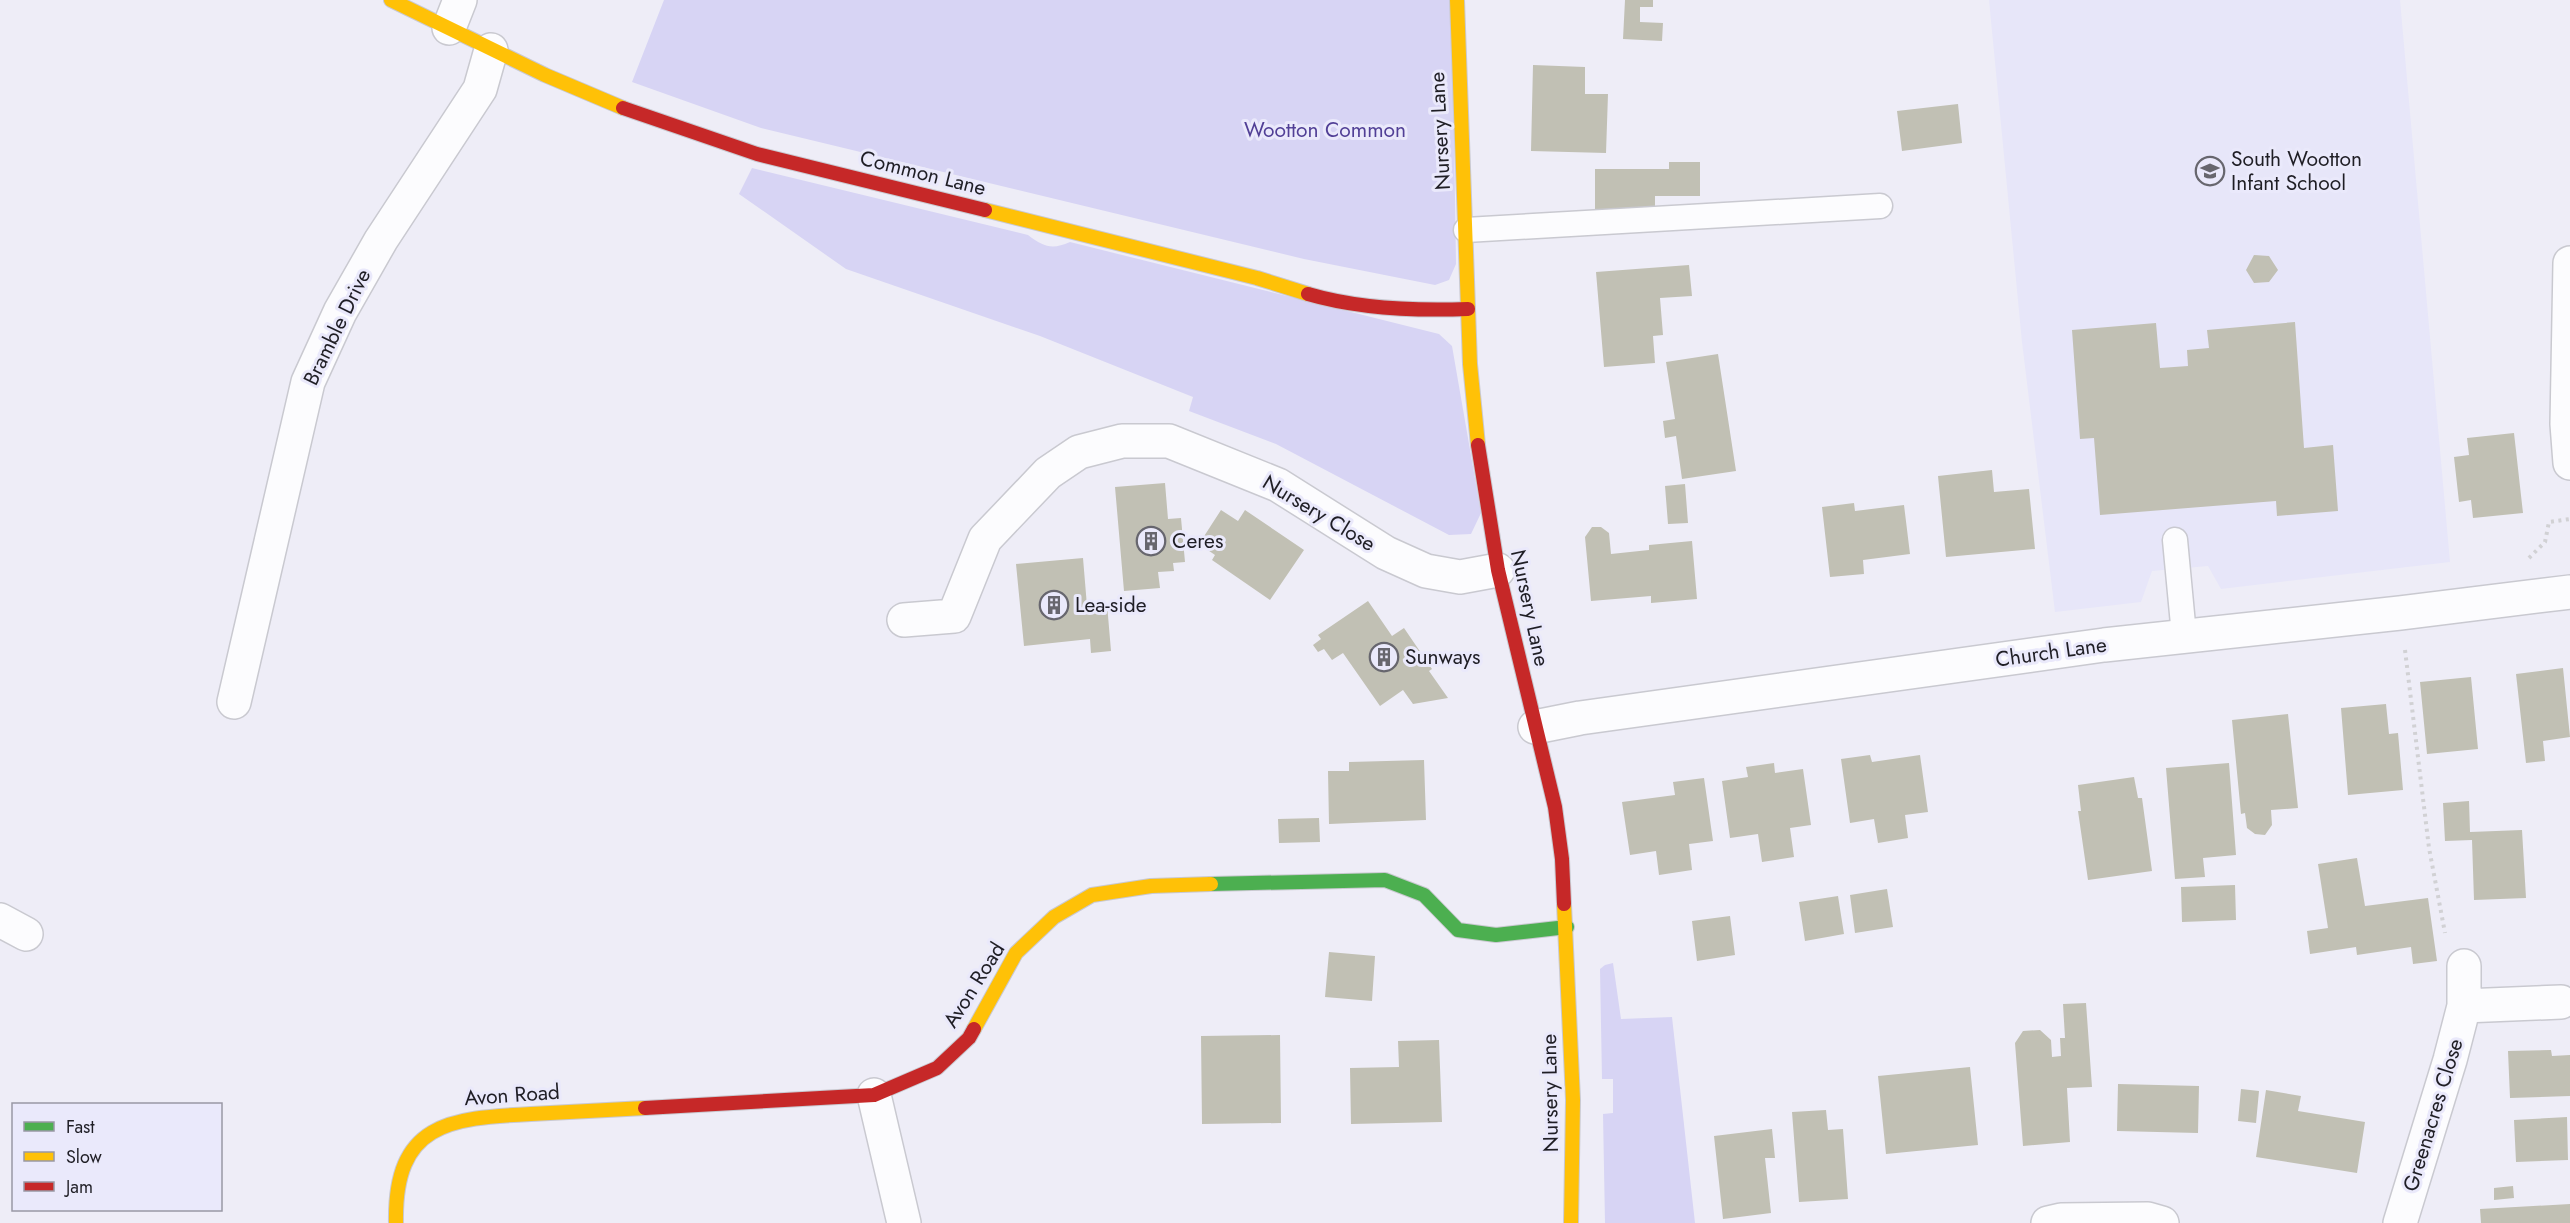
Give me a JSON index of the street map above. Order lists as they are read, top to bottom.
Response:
{
  "streets": {
    "street": [
      "Nursery Lane",
      "Common Lane",
      "Bramble Drive",
      "Nursery Close",
      "Church Lane",
      "Avon Road",
      "Greenacres Close"
    ]
  },
  "crossings": [
    ["Nursery Lane", "Common Lane"],
    ["Nursery Lane", "Nursery Close"],
    ["Nursery Lane", "Church Lane"],
    ["Nursery Lane", "Avon Road"],
    ["Common Lane", "Bramble Drive"]
  ],
  "parks": ["Wootton Common"],
  "places": {
    "school or university": ["South Wootton Infant School"],
    "building": ["Ceres", "Lea-side", "Sunways"]
  },
  "legend": ["Fast", "Slow", "Jam"]
}
